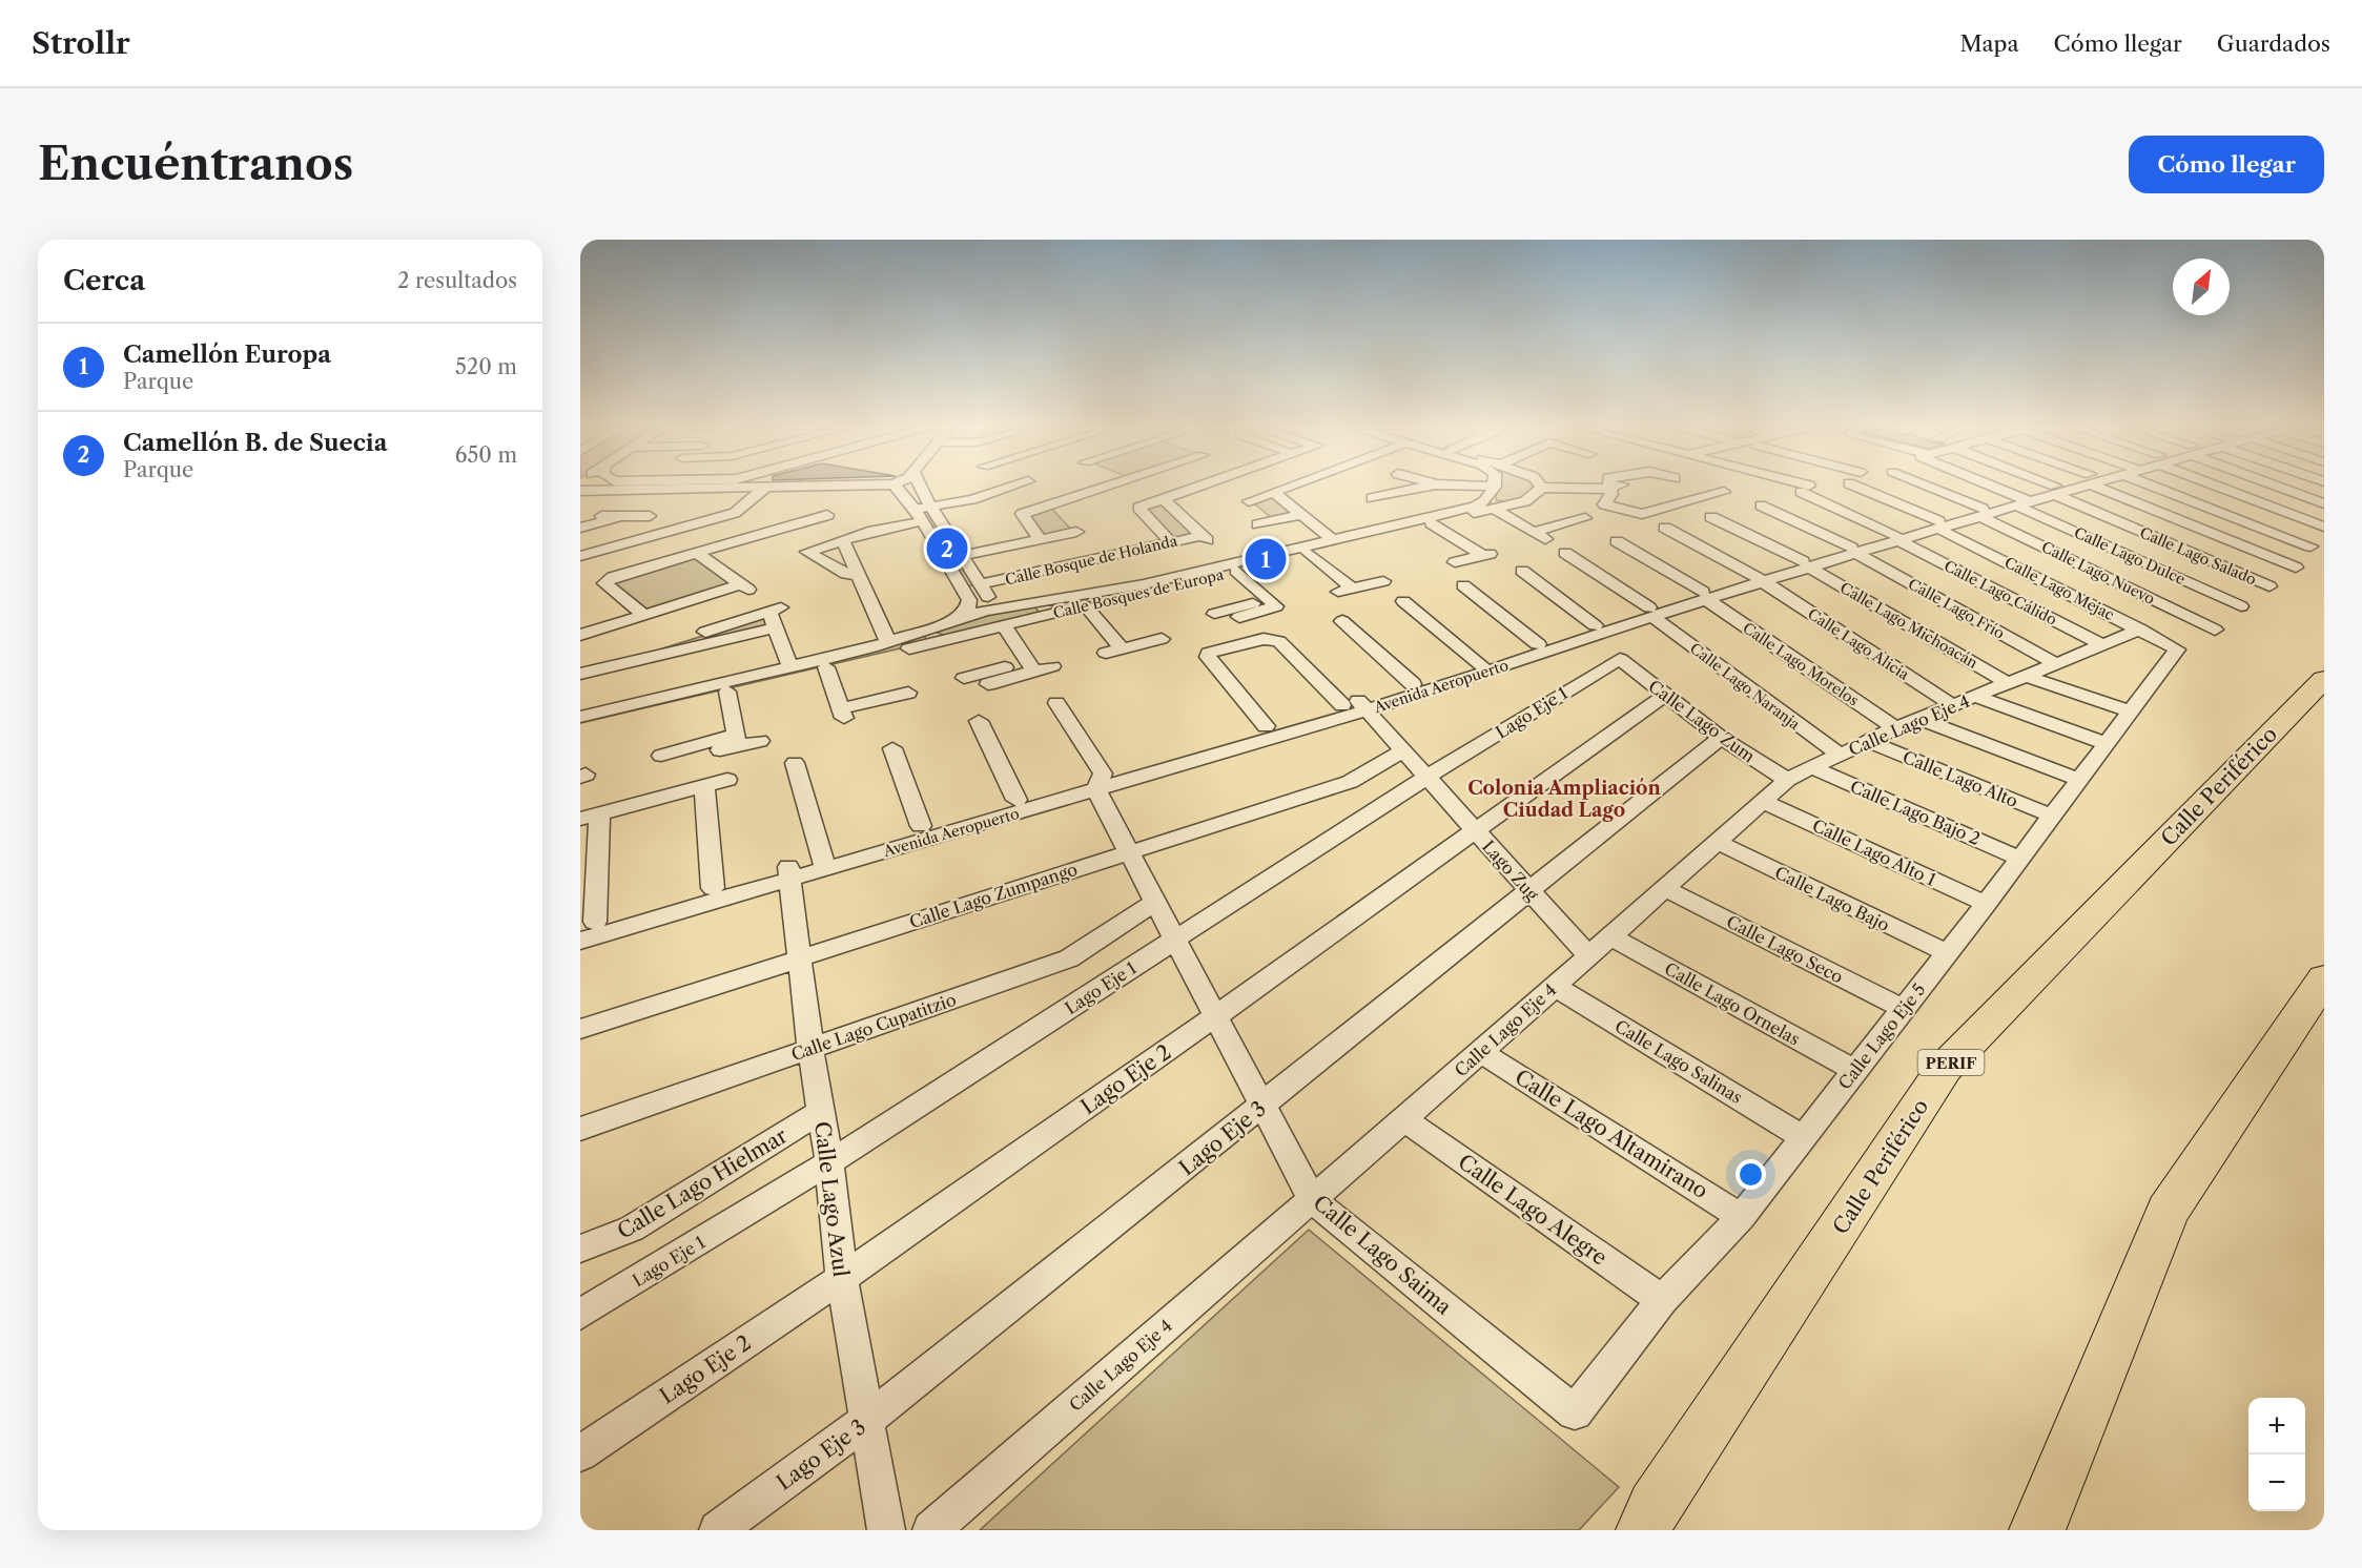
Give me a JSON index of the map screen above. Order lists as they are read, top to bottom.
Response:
{
  "streets": {
    "highway": ["Calle Periférico", "PERIF"],
    "street": [
      "Calle Lago Dulce",
      "Calle Lago Salado",
      "Calle Bosque de Holanda",
      "Calle Lago Nuevo",
      "Calle Lago Mejac",
      "Calle Lago Cálido",
      "Calle Bosques de Europa",
      "Calle Lago Frío",
      "Calle Lago Michoacán",
      "Calle Lago Alicia",
      "Calle Lago Morelos",
      "Avenida Aeropuerto",
      "Calle Lago Naranja",
      "Lago Eje 1",
      "Calle Lago Zum",
      "Calle Lago Eje 4",
      "Calle Lago Alto",
      "Calle Lago Bajo 2",
      "Calle Lago Alto 1",
      "Lago Zug",
      "Calle Lago Zumpango",
      "Calle Lago Bajo",
      "Calle Lago Seco",
      "Calle Lago Ornelas",
      "Calle Lago Cupatitzio",
      "Calle Lago Eje 5",
      "Calle Lago Salinas",
      "Lago Eje 2",
      "Calle Lago Altamirano",
      "Lago Eje 3",
      "Calle Lago Hielmar",
      "Calle Lago Azul",
      "Calle Lago Alegre",
      "Calle Lago Saima"
    ]
  },
  "crossings": [
    ["Calle Lago Dulce", "Avenida Aeropuerto"],
    ["Calle Lago Salado", "Avenida Aeropuerto"],
    ["Calle Lago Nuevo", "Avenida Aeropuerto"],
    ["Calle Lago Mejac", "Avenida Aeropuerto"],
    ["Calle Lago Mejac", "Calle Lago Eje 4"],
    ["Calle Lago Mejac", "Calle Lago Eje 5"],
    ["Calle Lago Cálido", "Avenida Aeropuerto"],
    ["Calle Lago Cálido", "Calle Lago Eje 4"],
    ["Calle Lago Frío", "Avenida Aeropuerto"],
    ["Calle Lago Frío", "Calle Lago Eje 4"],
    ["Calle Lago Michoacán", "Avenida Aeropuerto"],
    ["Calle Lago Michoacán", "Calle Lago Eje 4"],
    ["Calle Lago Michoacán", "Calle Lago Eje 5"],
    ["Calle Lago Alicia", "Avenida Aeropuerto"],
    ["Calle Lago Alicia", "Calle Lago Eje 4"],
    ["Calle Lago Alicia", "Calle Lago Eje 5"],
    ["Calle Lago Morelos", "Avenida Aeropuerto"],
    ["Calle Lago Morelos", "Calle Lago Eje 4"],
    ["Avenida Aeropuerto", "Calle Lago Naranja"],
    ["Avenida Aeropuerto", "Lago Zug"],
    ["Avenida Aeropuerto", "Calle Lago Azul"],
    ["Avenida Aeropuerto", "Calle Lago Saima"],
    ["Calle Lago Naranja", "Calle Lago Eje 4"],
    ["Lago Eje 1", "Calle Lago Zum"],
    ["Lago Eje 1", "Lago Zug"],
    ["Lago Eje 1", "Calle Lago Azul"],
    ["Lago Eje 1", "Calle Lago Saima"],
    ["Calle Lago Zum", "Calle Lago Eje 4"],
    ["Calle Lago Zum", "Lago Eje 2"],
    ["Calle Lago Zum", "Lago Eje 3"],
    ["Calle Lago Eje 4", "Calle Lago Alto"],
    ["Calle Lago Eje 4", "Calle Lago Bajo 2"],
    ["Calle Lago Eje 4", "Calle Lago Alto 1"],
    ["Calle Lago Eje 4", "Lago Zug"],
    ["Calle Lago Eje 4", "Calle Lago Bajo"],
    ["Calle Lago Eje 4", "Calle Lago Seco"],
    ["Calle Lago Eje 4", "Calle Lago Ornelas"],
    ["Calle Lago Eje 4", "Calle Lago Salinas"],
    ["Calle Lago Eje 4", "Calle Lago Altamirano"],
    ["Calle Lago Eje 4", "Calle Lago Alegre"],
    ["Calle Lago Eje 4", "Calle Lago Saima"],
    ["Calle Lago Alto", "Calle Lago Eje 5"],
    ["Calle Lago Bajo 2", "Calle Lago Eje 5"],
    ["Calle Lago Alto 1", "Calle Lago Eje 5"],
    ["Lago Zug", "Calle Lago Zumpango"],
    ["Lago Zug", "Lago Eje 2"],
    ["Lago Zug", "Lago Eje 3"],
    ["Calle Lago Zumpango", "Calle Lago Azul"],
    ["Calle Lago Zumpango", "Calle Lago Saima"],
    ["Calle Lago Bajo", "Calle Lago Eje 5"],
    ["Calle Lago Seco", "Calle Lago Eje 5"],
    ["Calle Lago Ornelas", "Calle Lago Eje 5"],
    ["Calle Lago Cupatitzio", "Calle Lago Azul"],
    ["Calle Lago Cupatitzio", "Calle Lago Saima"],
    ["Calle Lago Eje 5", "Calle Lago Salinas"],
    ["Calle Lago Eje 5", "Calle Lago Altamirano"],
    ["Calle Lago Eje 5", "Calle Lago Alegre"],
    ["Calle Lago Eje 5", "Calle Lago Saima"],
    ["Lago Eje 2", "Calle Lago Azul"],
    ["Lago Eje 2", "Calle Lago Saima"],
    ["Lago Eje 3", "Calle Lago Azul"],
    ["Lago Eje 3", "Calle Lago Saima"],
    ["Calle Lago Hielmar", "Calle Lago Azul"]
  ],
  "districts": ["Colonia Ampliación Ciudad Lago"],
  "north": "top right",
  "page": {
    "header": "Strollr",
    "nav": ["Mapa", "Cómo llegar", "Guardados"],
    "buttons": "Cómo llegar",
    "title": "Encuéntranos",
    "heading": ["Cerca", "2 resultados"],
    "list": [
      {
        "mark": "1",
        "name": "Camellón Europa",
        "note": "Parque",
        "value": "520 m"
      },
      {
        "mark": "2",
        "name": "Camellón B. de Suecia",
        "note": "Parque",
        "value": "650 m"
      }
    ],
    "pins": ["2", "1"],
    "map_buttons": ["+", "−"]
  }
}
